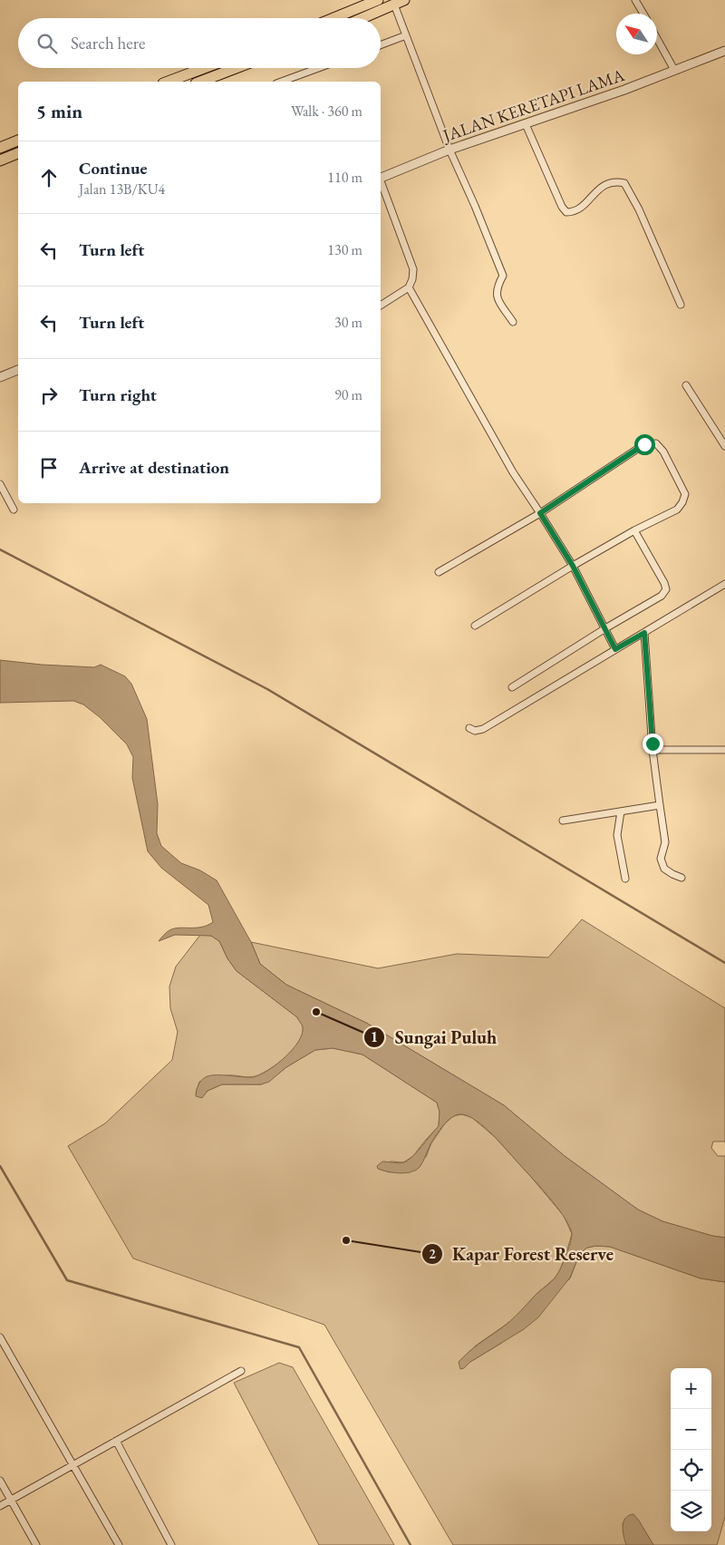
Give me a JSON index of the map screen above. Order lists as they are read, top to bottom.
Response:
{
  "streets": {
    "street": ["JALAN KERETAPI LAMA"]
  },
  "places": ["Sungai Puluh", "Kapar Forest Reserve"],
  "north": "top left",
  "page": {
    "search": "Search here",
    "heading": ["5 min", "Walk · 360 m"],
    "list": [
      ["Continue", "Jalan 13B/KU4", "110 m"],
      ["Turn left", "130 m"],
      ["Turn left", "30 m"],
      ["Turn right", "90 m"],
      "Arrive at destination"
    ],
    "map_buttons": ["+", "−"]
  }
}
